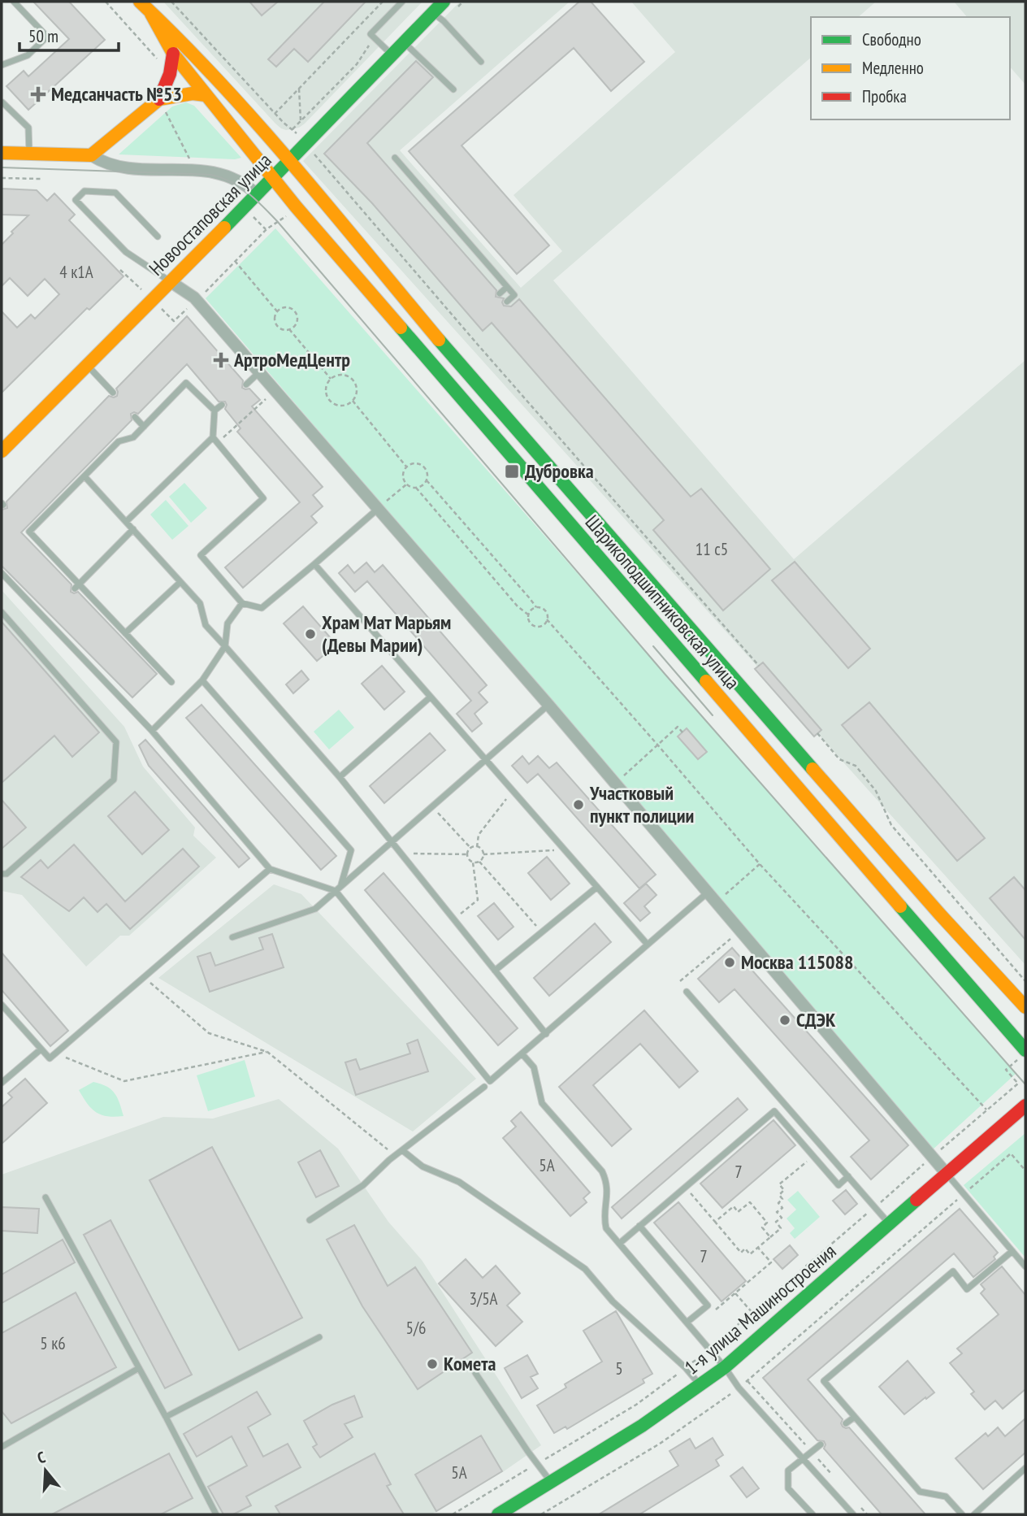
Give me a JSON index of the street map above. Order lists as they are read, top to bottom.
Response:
{
  "streets": {
    "main road": ["Новоостаповская улица", "Шарикоподшипниковская улица", "1-я улица Машиностроения"]
  },
  "crossings": [
    ["Новоостаповская улица", "Шарикоподшипниковская улица"]
  ],
  "places": {
    "health": ["Медсанчасть №53", "АртроМедЦентр"],
    "transit": ["Дубровка"],
    "other": [
      "Храм Мат Марьям (Девы Марии)",
      "Участковый пункт полиции",
      "Москва 115088",
      "СДЭК",
      "Комета"
    ]
  },
  "house_numbers": [
    "4 к1А",
    "11 с5",
    "5А",
    "7",
    "7",
    "3/5А",
    "5/6",
    "5 к6",
    "5",
    "5А"
  ],
  "legend": ["Свободно", "Медленно", "Пробка"],
  "scale_bar": "50 m",
  "north": "top"
}
